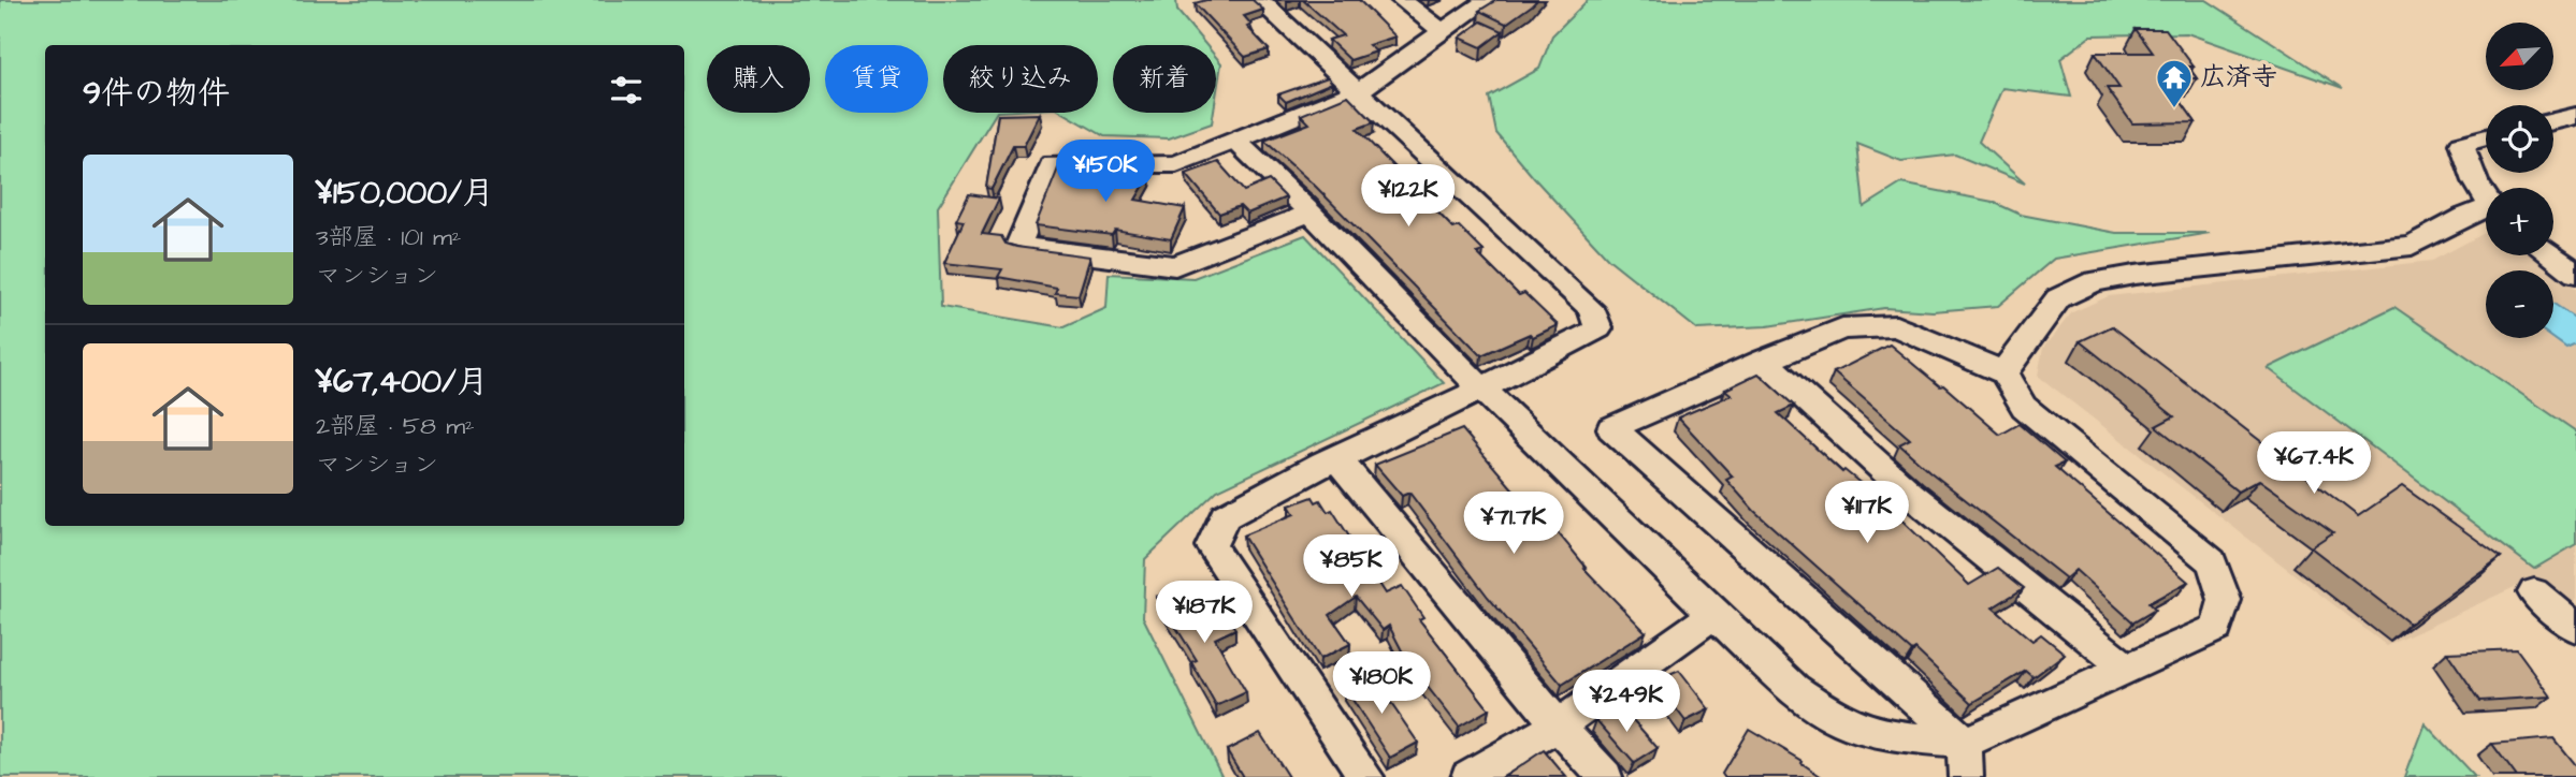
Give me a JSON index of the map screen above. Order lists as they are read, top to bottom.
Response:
{
  "places": {
    "temple": ["広済寺"]
  },
  "north": "bottom left",
  "page": {
    "map_buttons": ["+", "−"],
    "chip": [
      "購入",
      "賃貸",
      "絞り込み",
      "新着"
    ],
    "heading": "9件の物件",
    "list": [
      {
        "name": "¥150,000/月",
        "note": "3部屋 · 101 m² · マンション"
      },
      {
        "name": "¥67,400/月",
        "note": "2部屋 · 58 m² · マンション"
      }
    ],
    "price": [
      "¥150K",
      "¥122K",
      "¥67.4K",
      "¥117K",
      "¥71.7K",
      "¥85K",
      "¥187K",
      "¥180K",
      "¥249K"
    ]
  }
}
